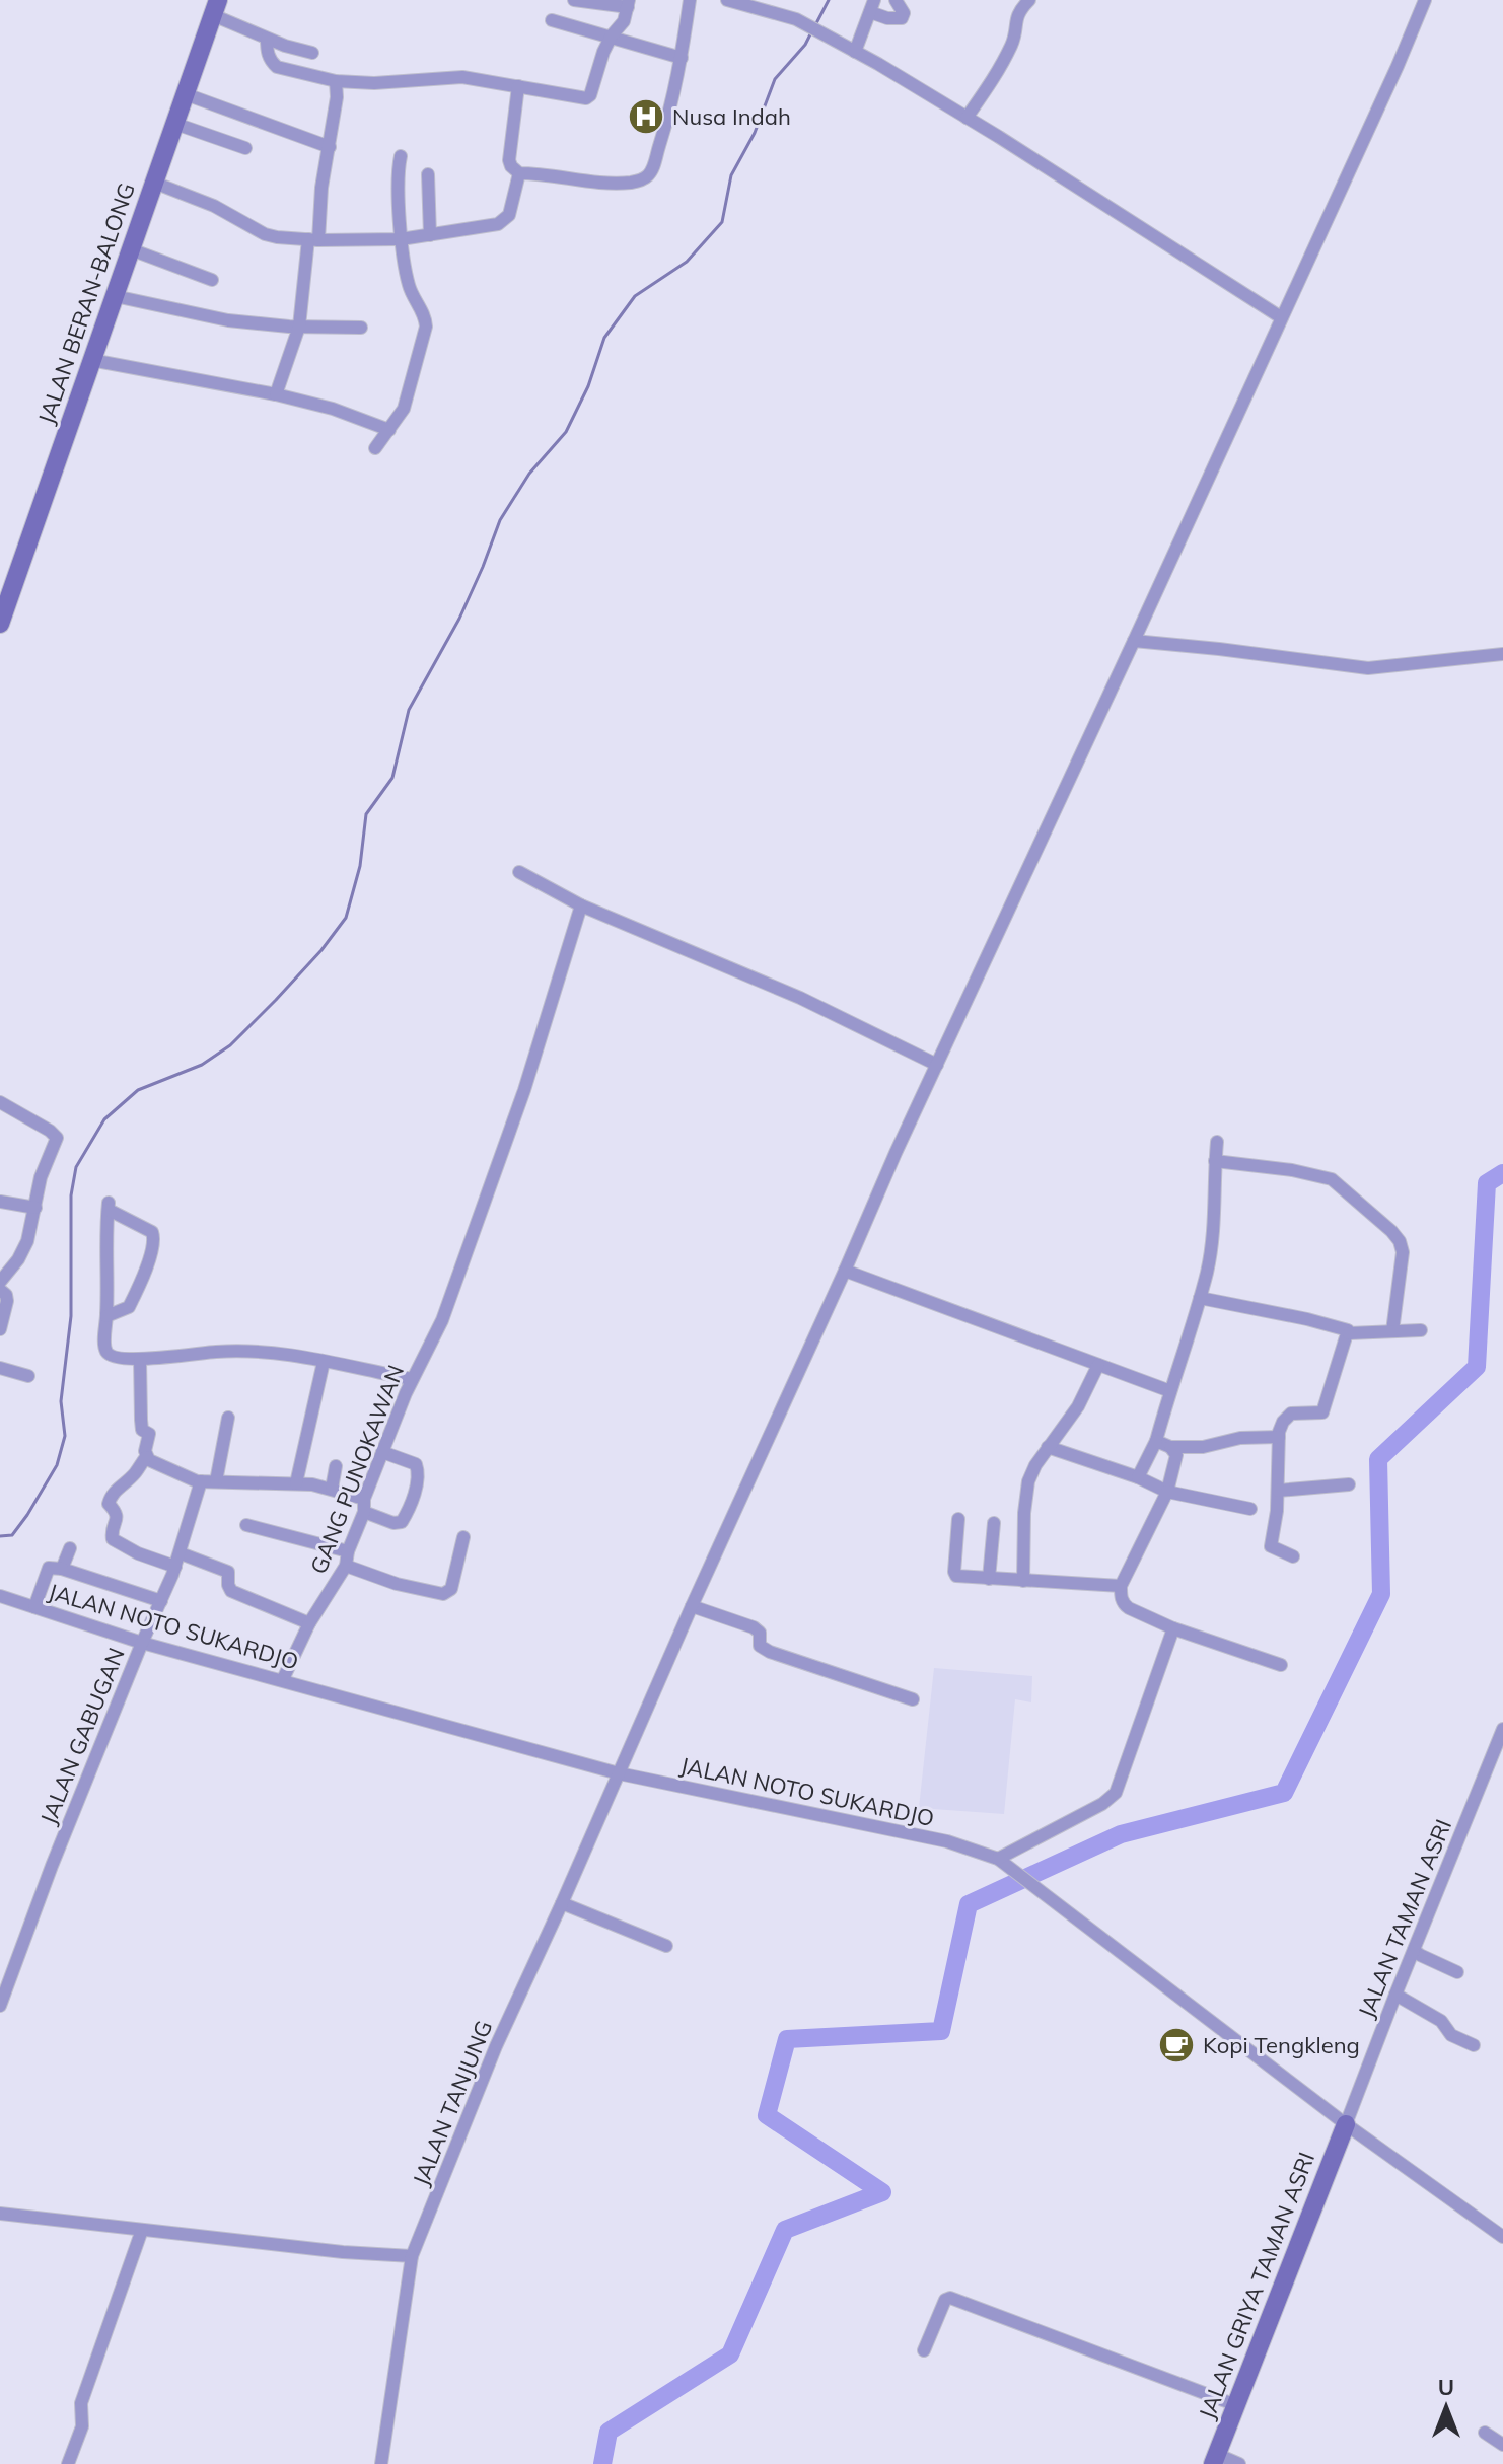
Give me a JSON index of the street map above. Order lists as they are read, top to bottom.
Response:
{
  "streets": {
    "main road": ["JALAN BERAN-BALONG", "JALAN GRIYA TAMAN ASRI"],
    "street": [
      "GANG PUNOKAWAN",
      "JALAN NOTO SUKARDJO",
      "JALAN GABUGAN",
      "JALAN TAMAN ASRI",
      "JALAN TANJUNG"
    ]
  },
  "crossings": [
    ["GANG PUNOKAWAN", "JALAN NOTO SUKARDJO"],
    ["JALAN NOTO SUKARDJO", "JALAN GABUGAN"],
    ["JALAN NOTO SUKARDJO", "JALAN TAMAN ASRI"],
    ["JALAN NOTO SUKARDJO", "JALAN TANJUNG"],
    ["JALAN NOTO SUKARDJO", "JALAN GRIYA TAMAN ASRI"],
    ["JALAN TAMAN ASRI", "JALAN GRIYA TAMAN ASRI"]
  ],
  "places": {
    "hospital": ["Nusa Indah"],
    "cafe": ["Kopi Tengkleng"]
  },
  "north": "top"
}
